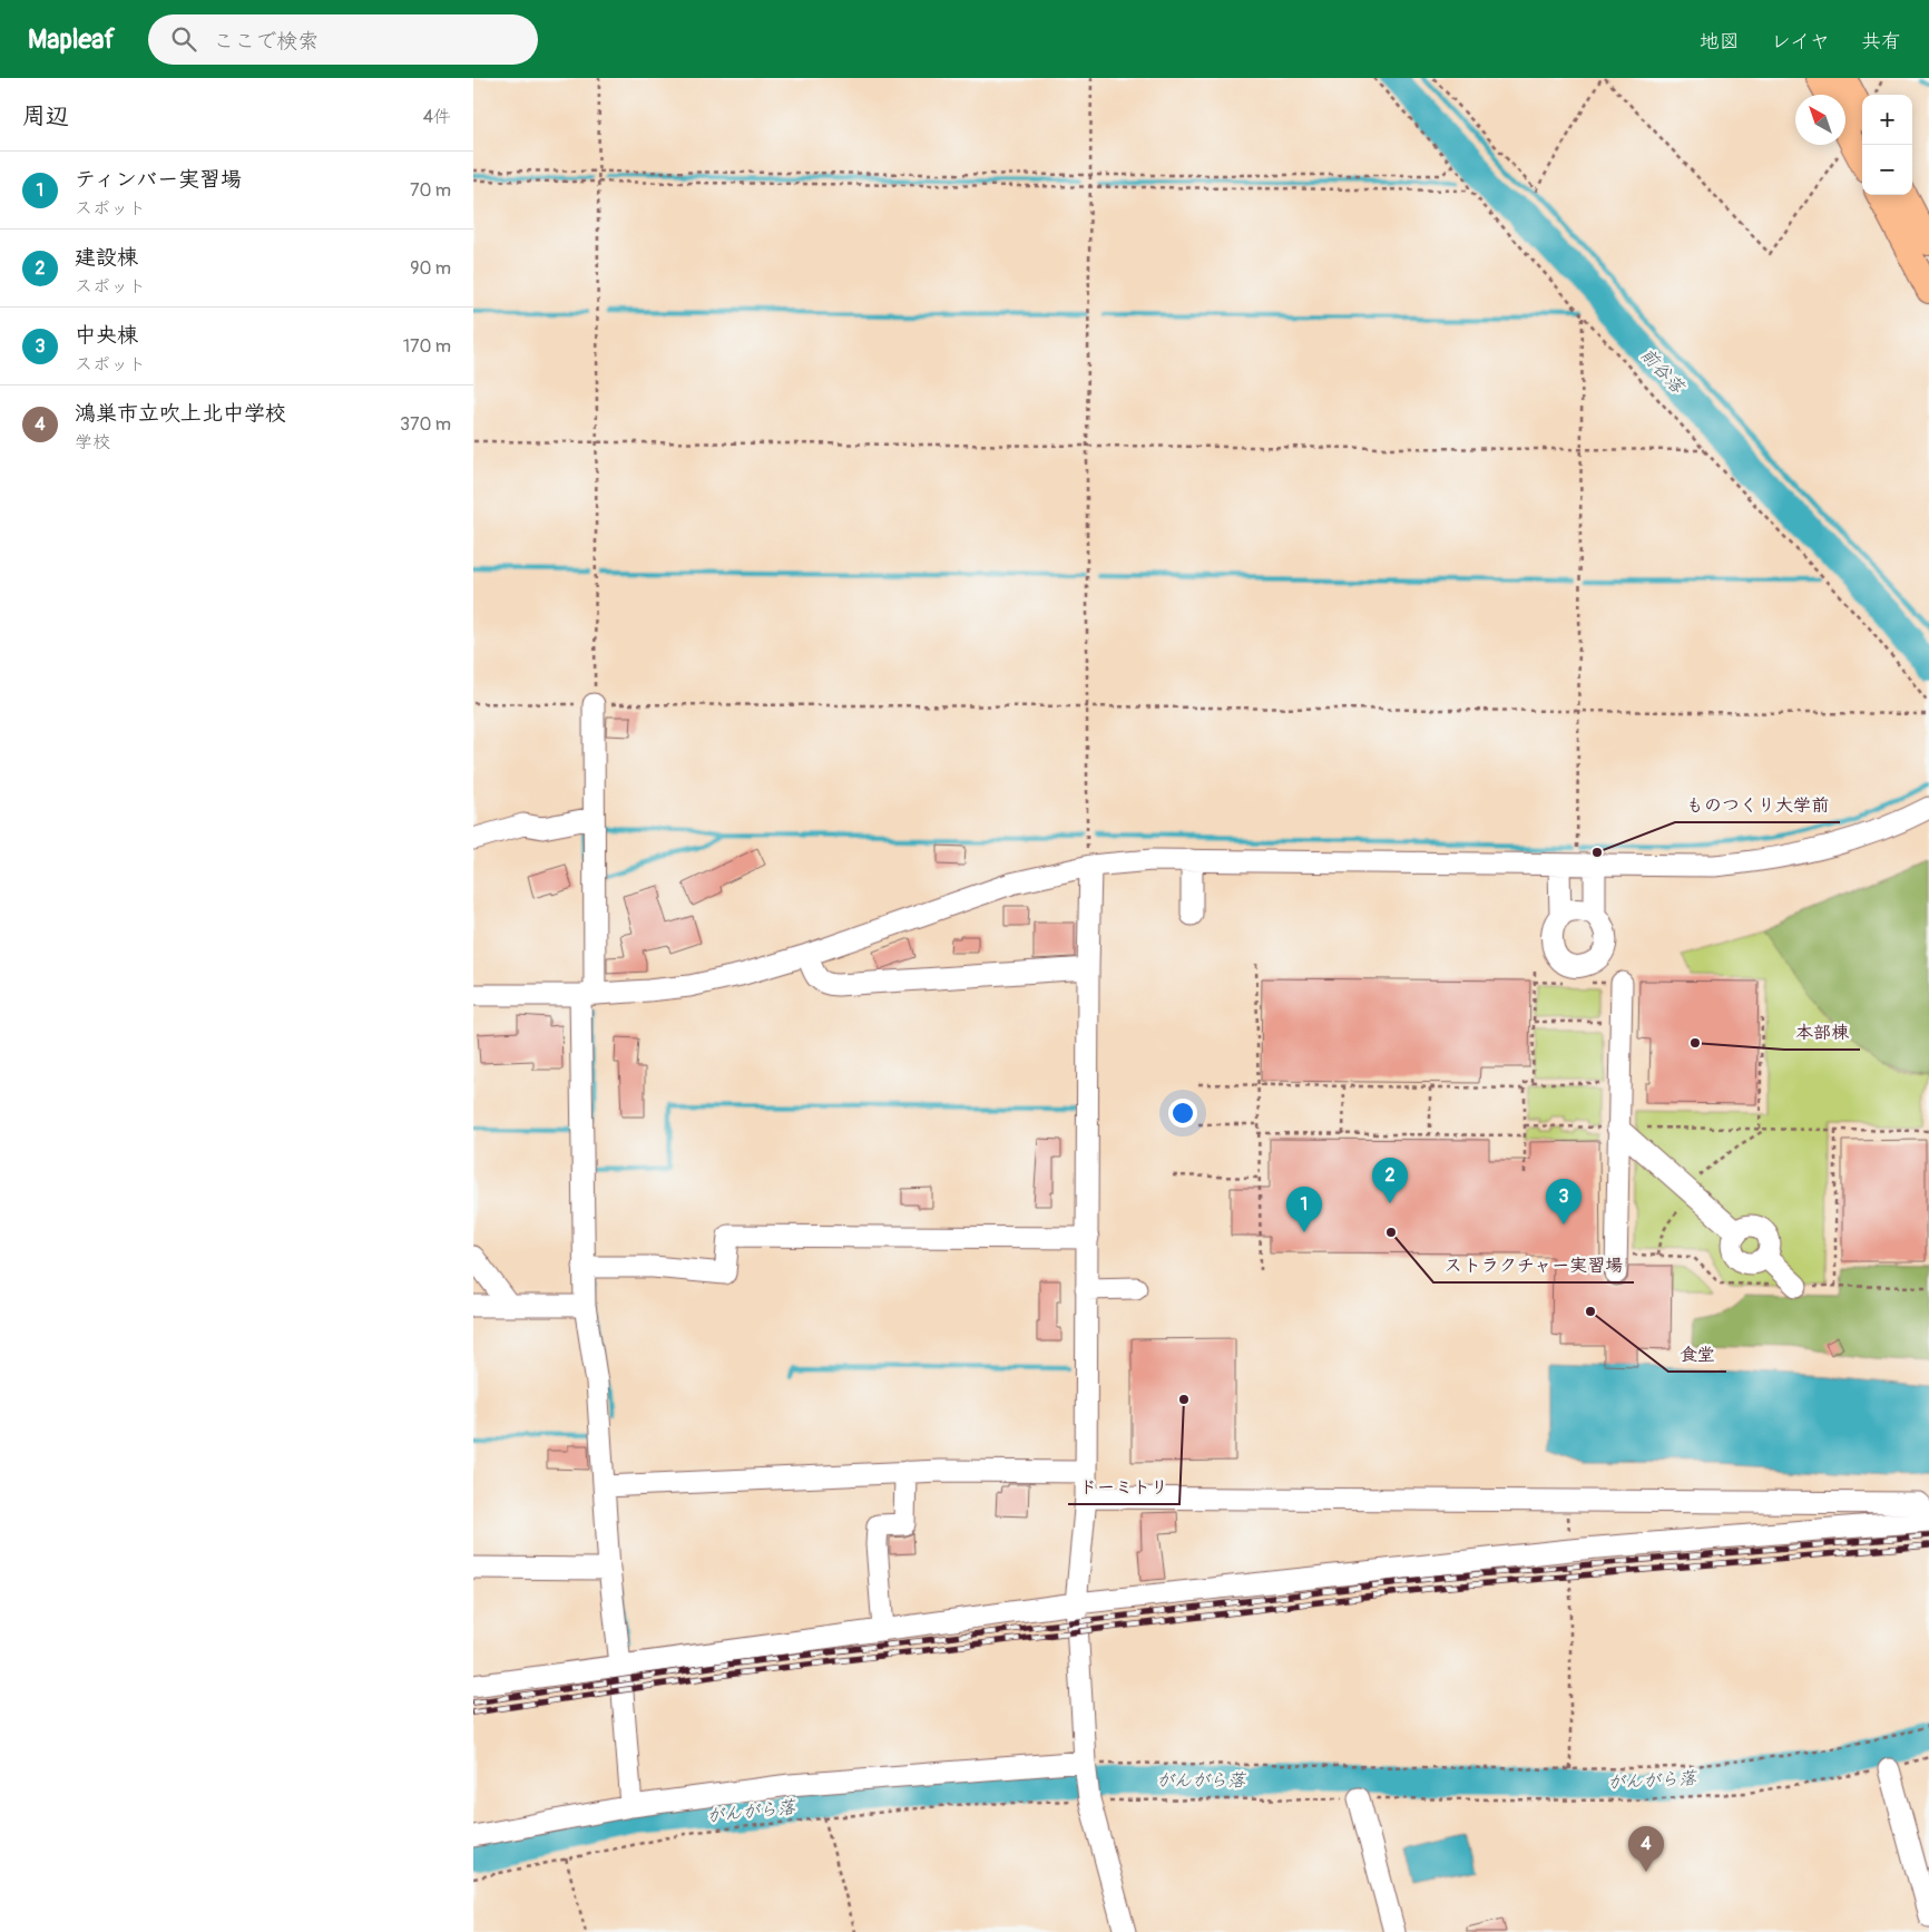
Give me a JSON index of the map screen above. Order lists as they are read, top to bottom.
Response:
{
  "water": ["前谷落", "がんがら落"],
  "places": [
    "ものつくり大学前",
    "本部棟",
    "ストラクチャー実習場",
    "食堂",
    "ドーミトリ"
  ],
  "north": "top left",
  "page": {
    "header": "Mapleaf",
    "search": "ここで検索",
    "nav": ["地図", "レイヤ", "共有"],
    "heading": ["周辺", "4件"],
    "map_buttons": ["+", "−"],
    "list": [
      {
        "mark": "1",
        "name": "ティンバー実習場",
        "note": "スポット",
        "value": "70 m"
      },
      {
        "mark": "2",
        "name": "建設棟",
        "note": "スポット",
        "value": "90 m"
      },
      {
        "mark": "3",
        "name": "中央棟",
        "note": "スポット",
        "value": "170 m"
      },
      {
        "mark": "4",
        "name": "鴻巣市立吹上北中学校",
        "note": "学校",
        "value": "370 m"
      }
    ],
    "pins": [
      "2",
      "3",
      "1",
      "4"
    ]
  }
}
